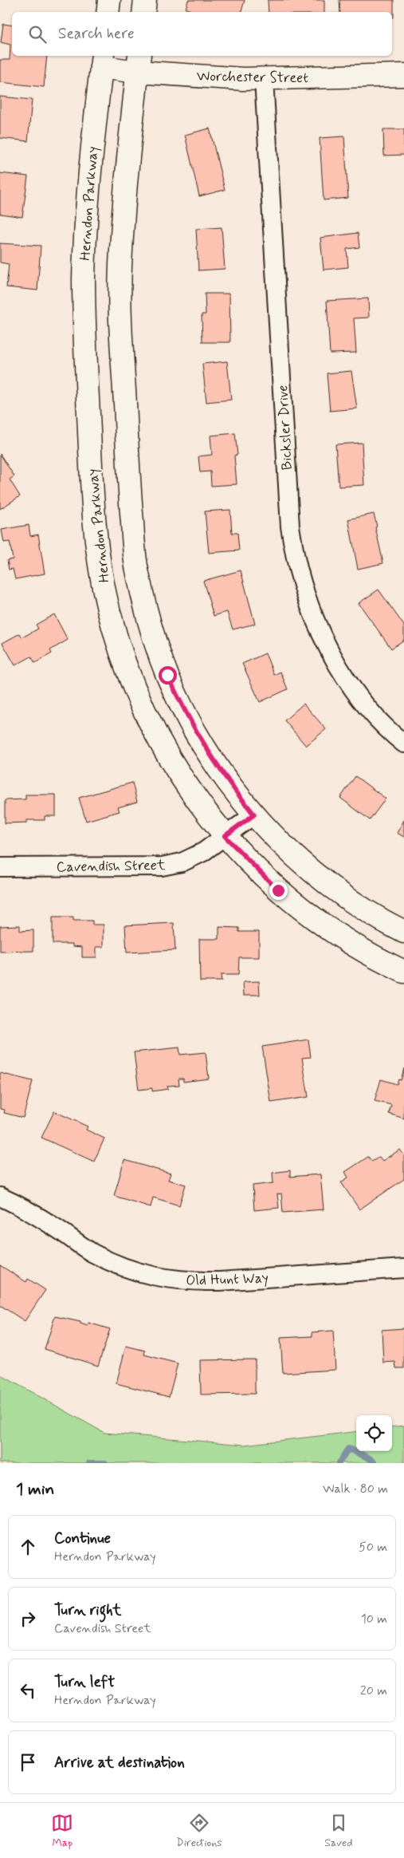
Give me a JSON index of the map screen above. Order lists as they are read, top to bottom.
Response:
{
  "streets": {
    "main road": ["Worchester Street", "Herndon Parkway"],
    "street": ["Bicksler Drive", "Cavendish Street", "Old Hunt Way"]
  },
  "crossings": [
    ["Worchester Street", "Herndon Parkway"],
    ["Worchester Street", "Bicksler Drive"],
    ["Herndon Parkway", "Cavendish Street"]
  ],
  "page": {
    "search": "Search here",
    "heading": ["1 min", "Walk · 80 m"],
    "list": [
      ["Continue", "Herndon Parkway", "50 m"],
      ["Turn right", "Cavendish Street", "10 m"],
      ["Turn left", "Herndon Parkway", "20 m"],
      "Arrive at destination"
    ],
    "nav": ["Map", "Directions", "Saved"]
  }
}
